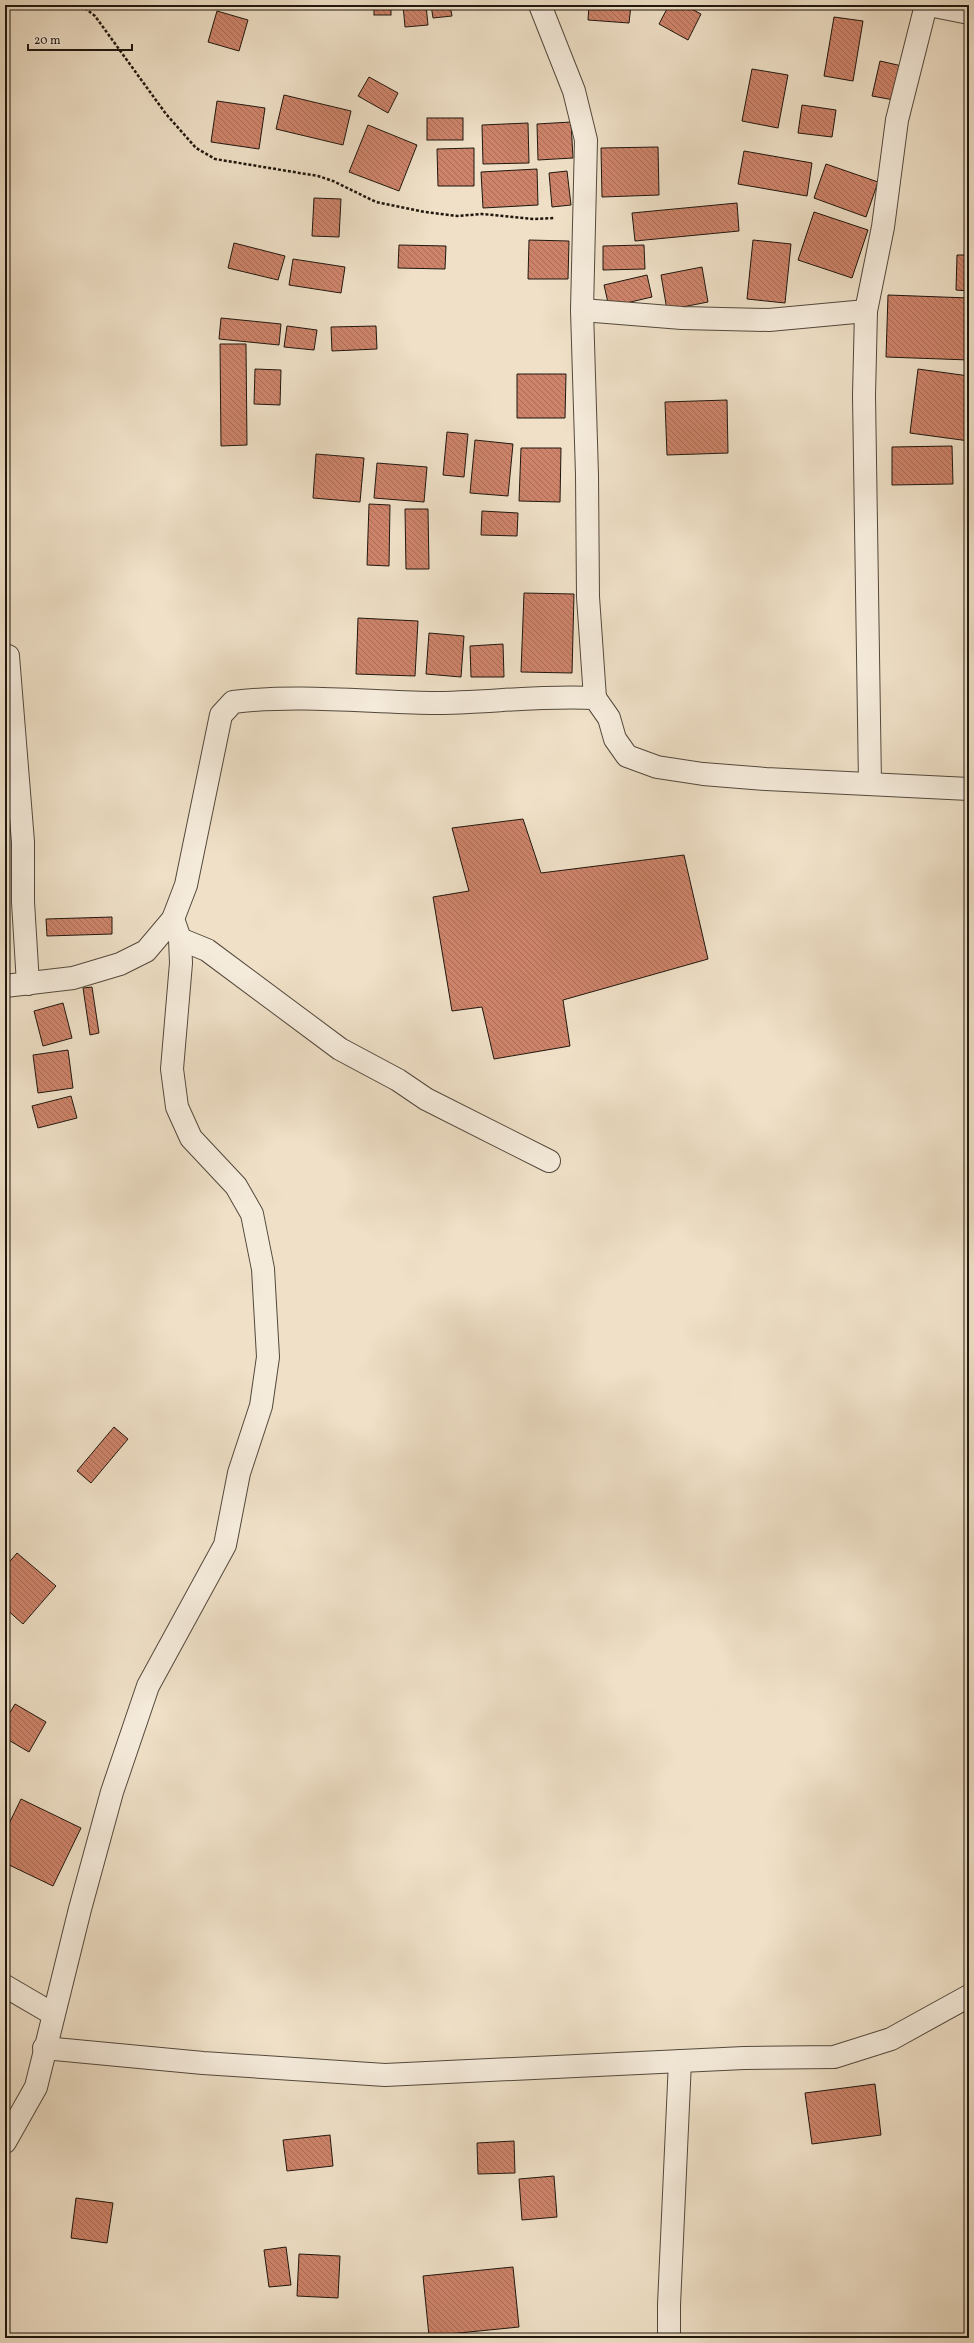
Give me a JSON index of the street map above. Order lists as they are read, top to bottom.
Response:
{
  "scale_bar": "20 m"
}
